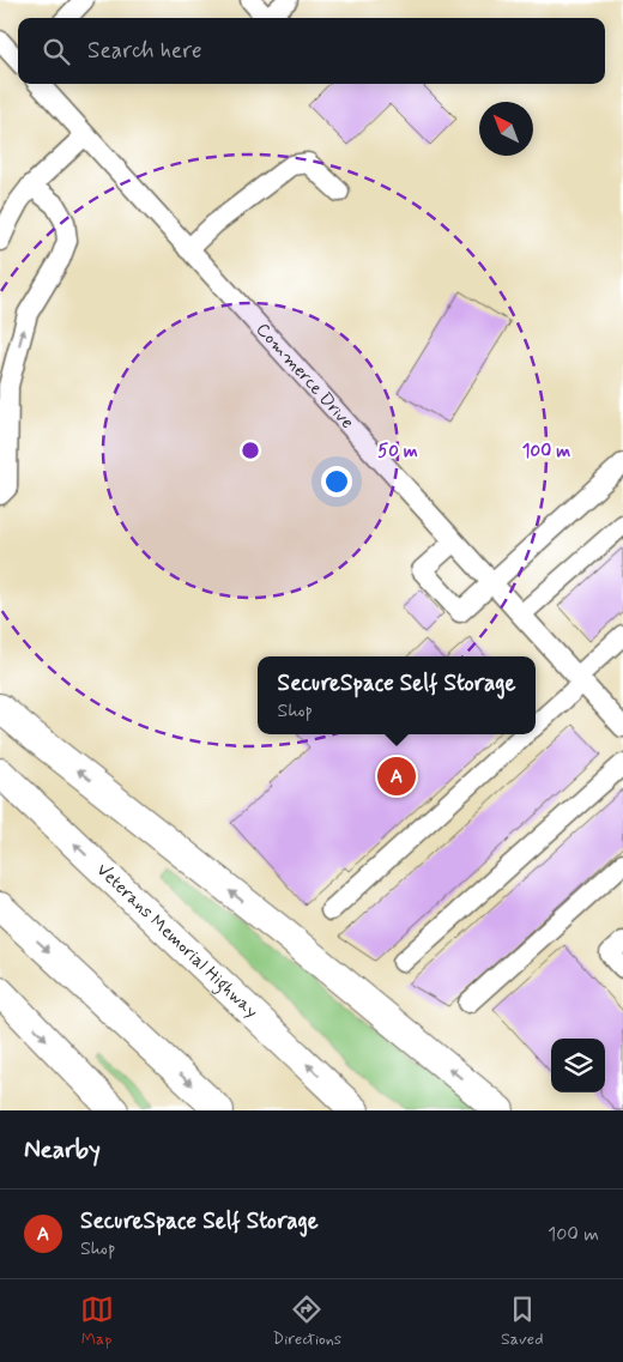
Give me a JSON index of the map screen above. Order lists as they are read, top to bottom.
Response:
{
  "streets": {
    "highway": ["Veterans Memorial Highway"],
    "street": ["Commerce Drive"]
  },
  "north": "top left",
  "page": {
    "search": "Search here",
    "popup": ["SecureSpace Self Storage", "Shop"],
    "pins": "A",
    "heading": "Nearby",
    "list": [
      {
        "mark": "A",
        "name": "SecureSpace Self Storage",
        "note": "Shop",
        "value": "100 m"
      }
    ],
    "nav": ["Map", "Directions", "Saved"]
  },
  "rings": ["50 m", "100 m"]
}
